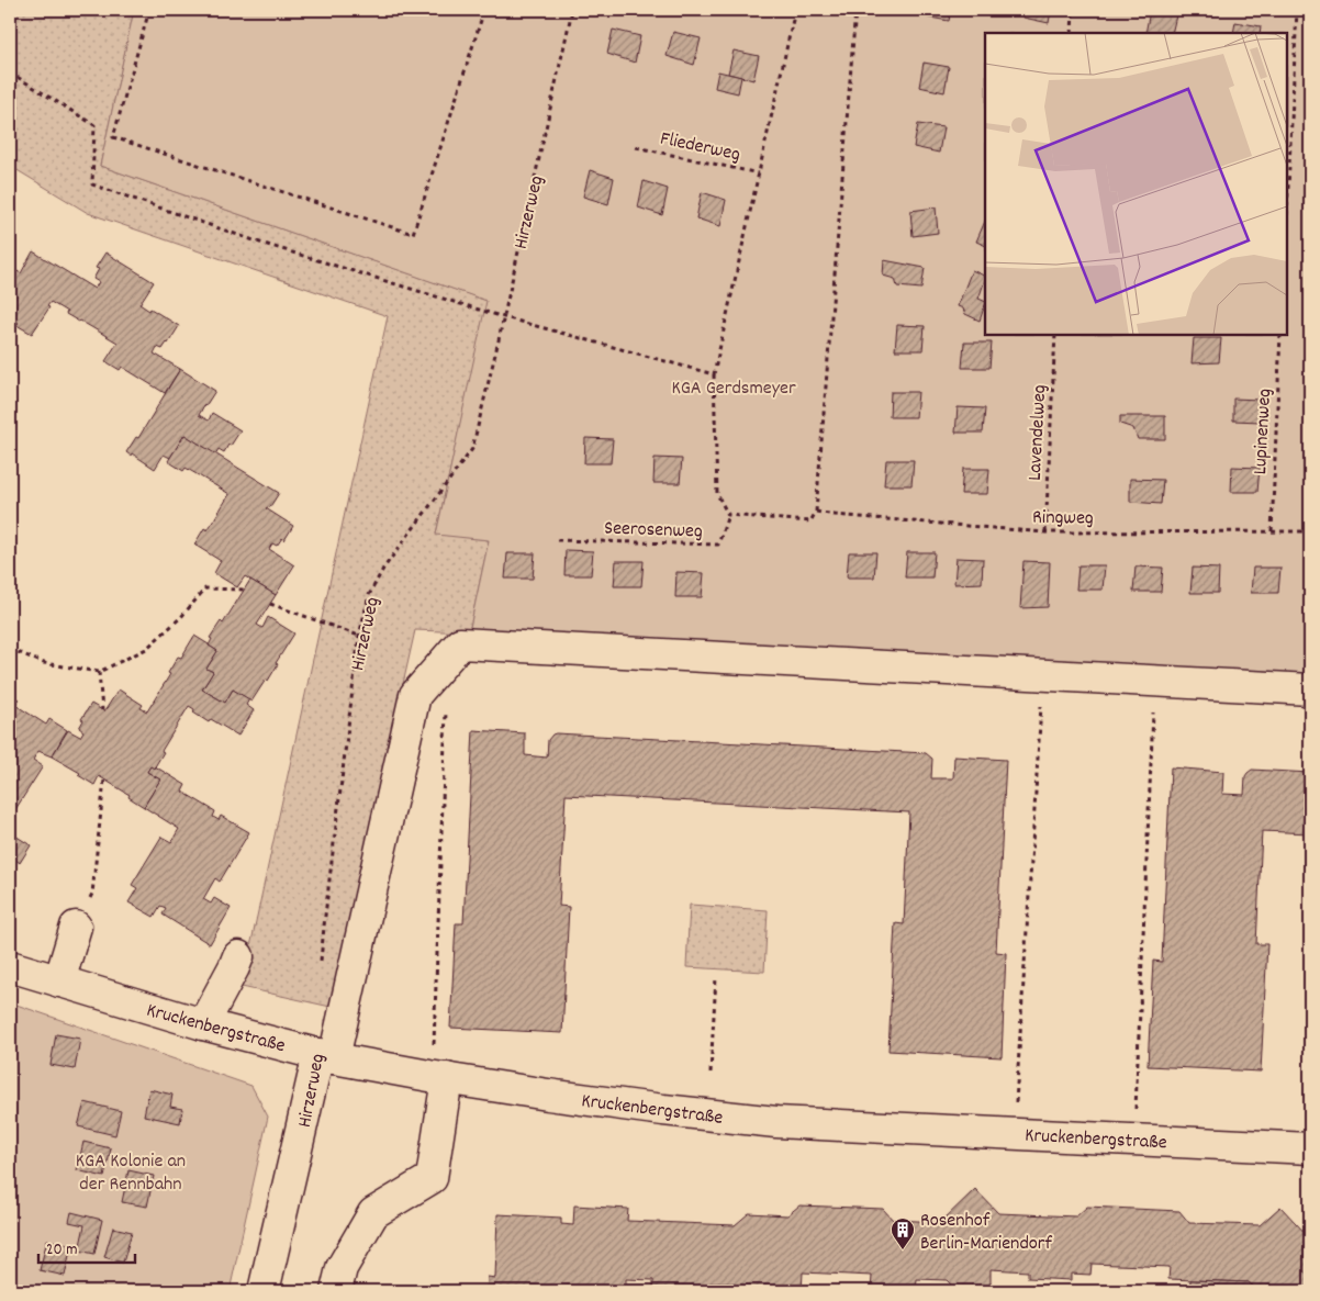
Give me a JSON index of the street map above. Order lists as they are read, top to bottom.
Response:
{
  "streets": {
    "street": ["Hirzerweg", "Kruckenbergstraße"],
    "path": [
      "Fliederweg",
      "Lupinenweg",
      "Lavendelweg",
      "Ringweg",
      "Seerosenweg"
    ]
  },
  "crossings": [
    ["Hirzerweg", "Kruckenbergstraße"],
    ["Lupinenweg", "Ringweg"],
    ["Lavendelweg", "Ringweg"]
  ],
  "parks": ["KGA Gerdsmeyer", "KGA Kolonie an der Rennbahn"],
  "places": {
    "building": ["Rosenhof Berlin-Mariendorf"]
  },
  "scale_bar": "20 m"
}
